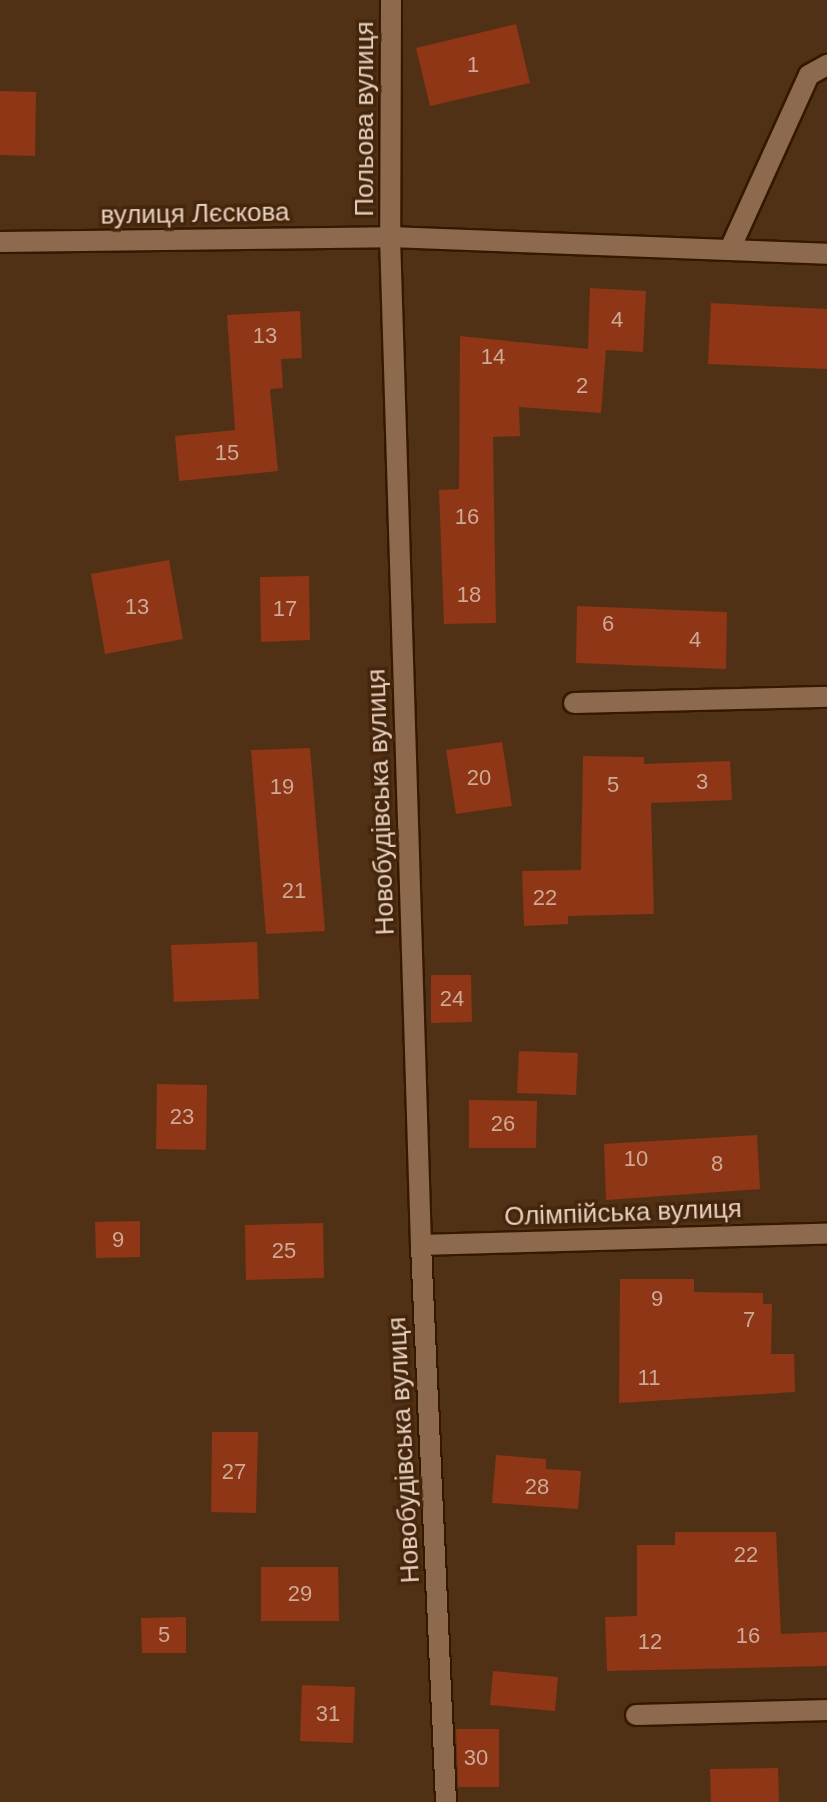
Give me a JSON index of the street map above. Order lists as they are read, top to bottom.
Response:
{
  "streets": {
    "street": [
      "Польова вулиця",
      "вулиця Лєскова",
      "Новобудівська вулиця",
      "Олімпійська вулиця"
    ]
  },
  "crossings": [
    ["Польова вулиця", "вулиця Лєскова"],
    ["Польова вулиця", "Новобудівська вулиця"],
    ["вулиця Лєскова", "Новобудівська вулиця"],
    ["Новобудівська вулиця", "Олімпійська вулиця"]
  ],
  "house_numbers": [
    "1",
    "4",
    "13",
    "14",
    "2",
    "15",
    "16",
    "18",
    "13",
    "17",
    "6",
    "4",
    "20",
    "3",
    "5",
    "19",
    "21",
    "22",
    "24",
    "23",
    "26",
    "10",
    "8",
    "9",
    "25",
    "9",
    "7",
    "11",
    "27",
    "28",
    "22",
    "29",
    "5",
    "16",
    "12",
    "31",
    "30"
  ]
}
